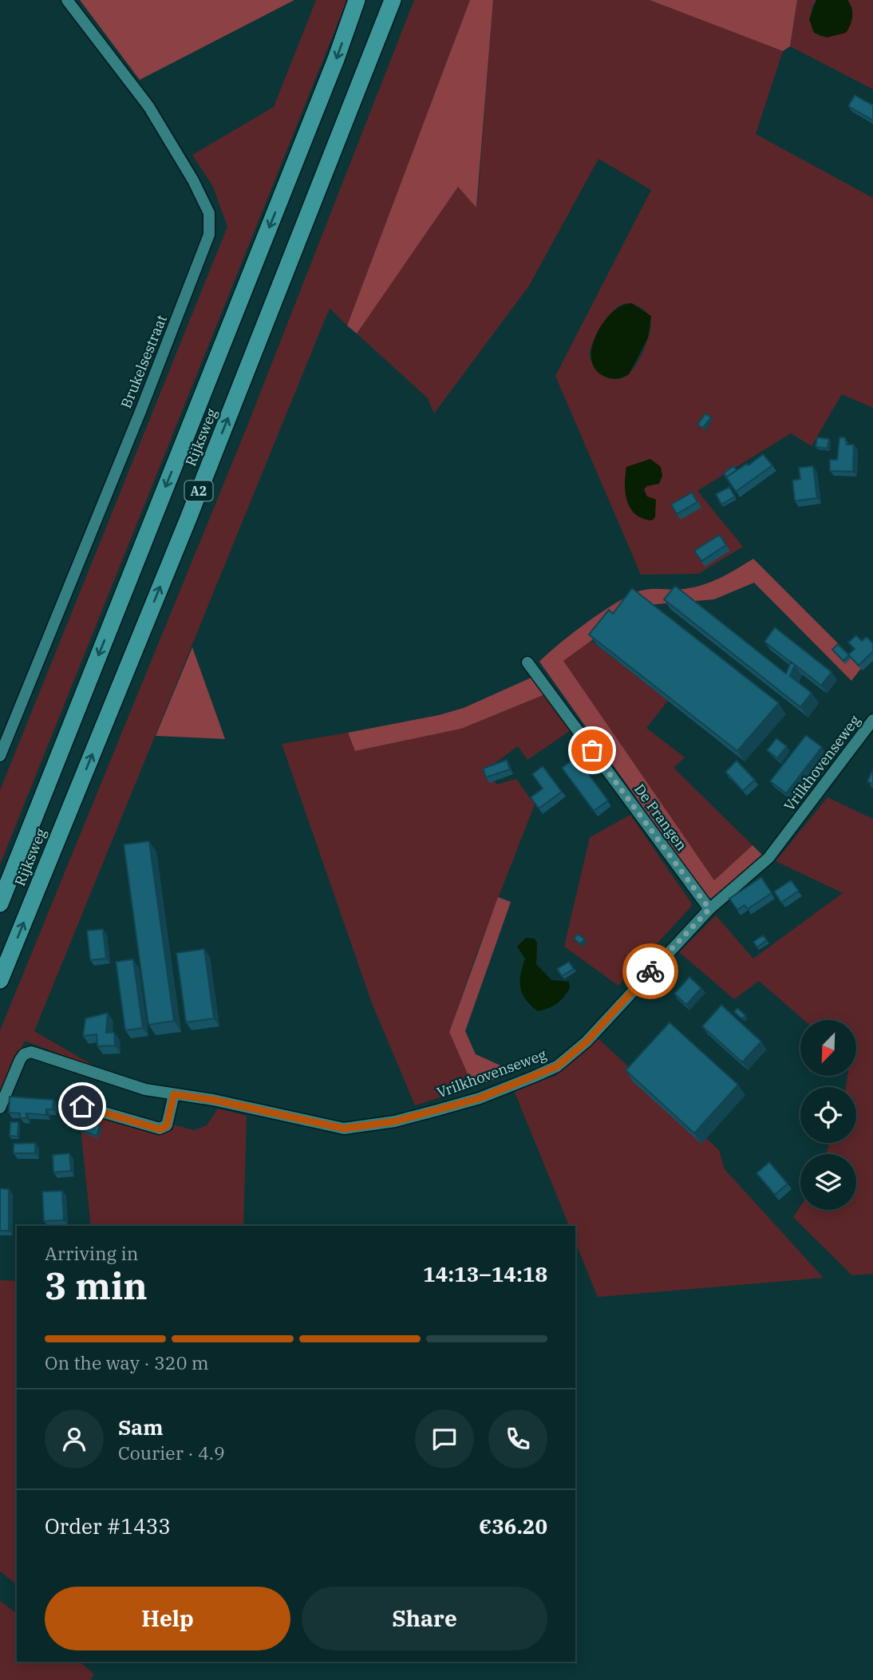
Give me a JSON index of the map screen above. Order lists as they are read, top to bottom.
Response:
{
  "streets": {
    "highway": ["Rijksweg", "A2"],
    "street": ["Brukelsestraat", "Vrilkhovenseweg", "De Prangen"]
  },
  "crossings": [
    ["Vrilkhovenseweg", "De Prangen"]
  ],
  "north": "bottom left",
  "page": {
    "heading": ["3 min", "Arriving in", "14:13–14:18"],
    "panel": [
      "Sam",
      "Courier · 4.9",
      "Order #1433",
      "€36.20"
    ],
    "bar": "On the way · 320 m",
    "buttons": ["Help", "Share"]
  }
}
